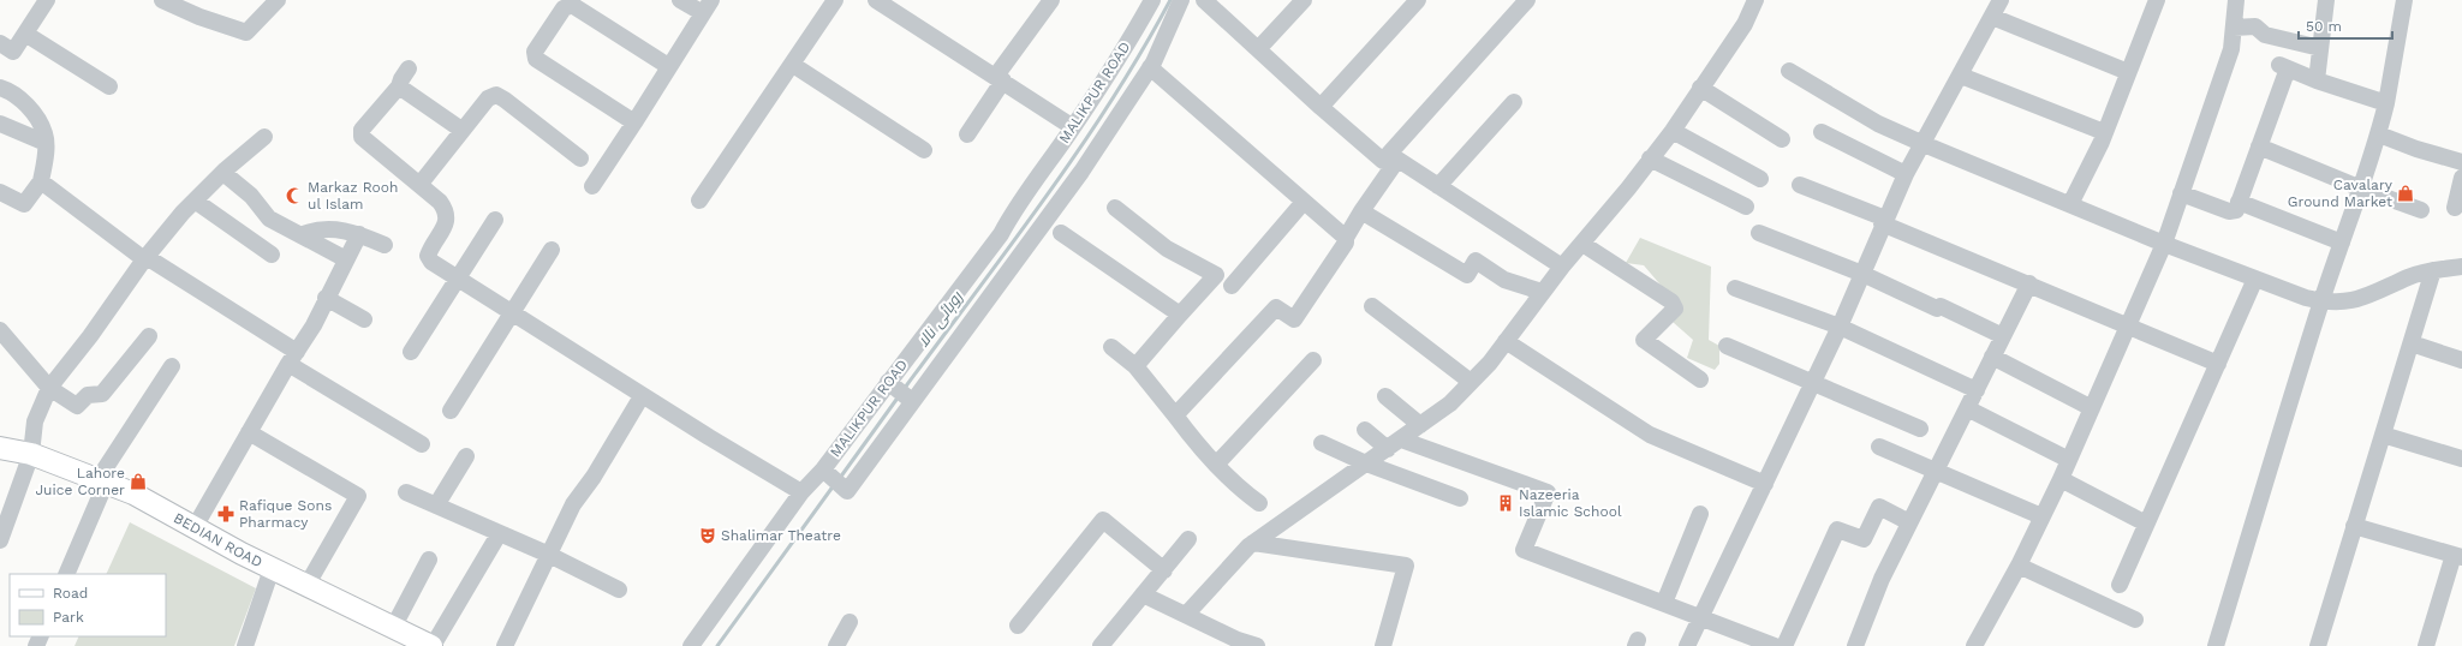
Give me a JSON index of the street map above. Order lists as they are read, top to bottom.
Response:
{
  "streets": {
    "main road": ["BEDIAN ROAD"],
    "street": ["MALIKPUR ROAD"]
  },
  "water": ["روہائی نالا"],
  "places": {
    "shop": ["Cavalary Ground Market", "Lahore Juice Corner"],
    "mosque": ["Markaz Rooh ul Islam"],
    "building": ["Nazeeria Islamic School"],
    "pharmacy": ["Rafique Sons Pharmacy"],
    "theatre": ["Shalimar Theatre"]
  },
  "legend": ["Road", "Park"],
  "scale_bar": "50 m"
}
